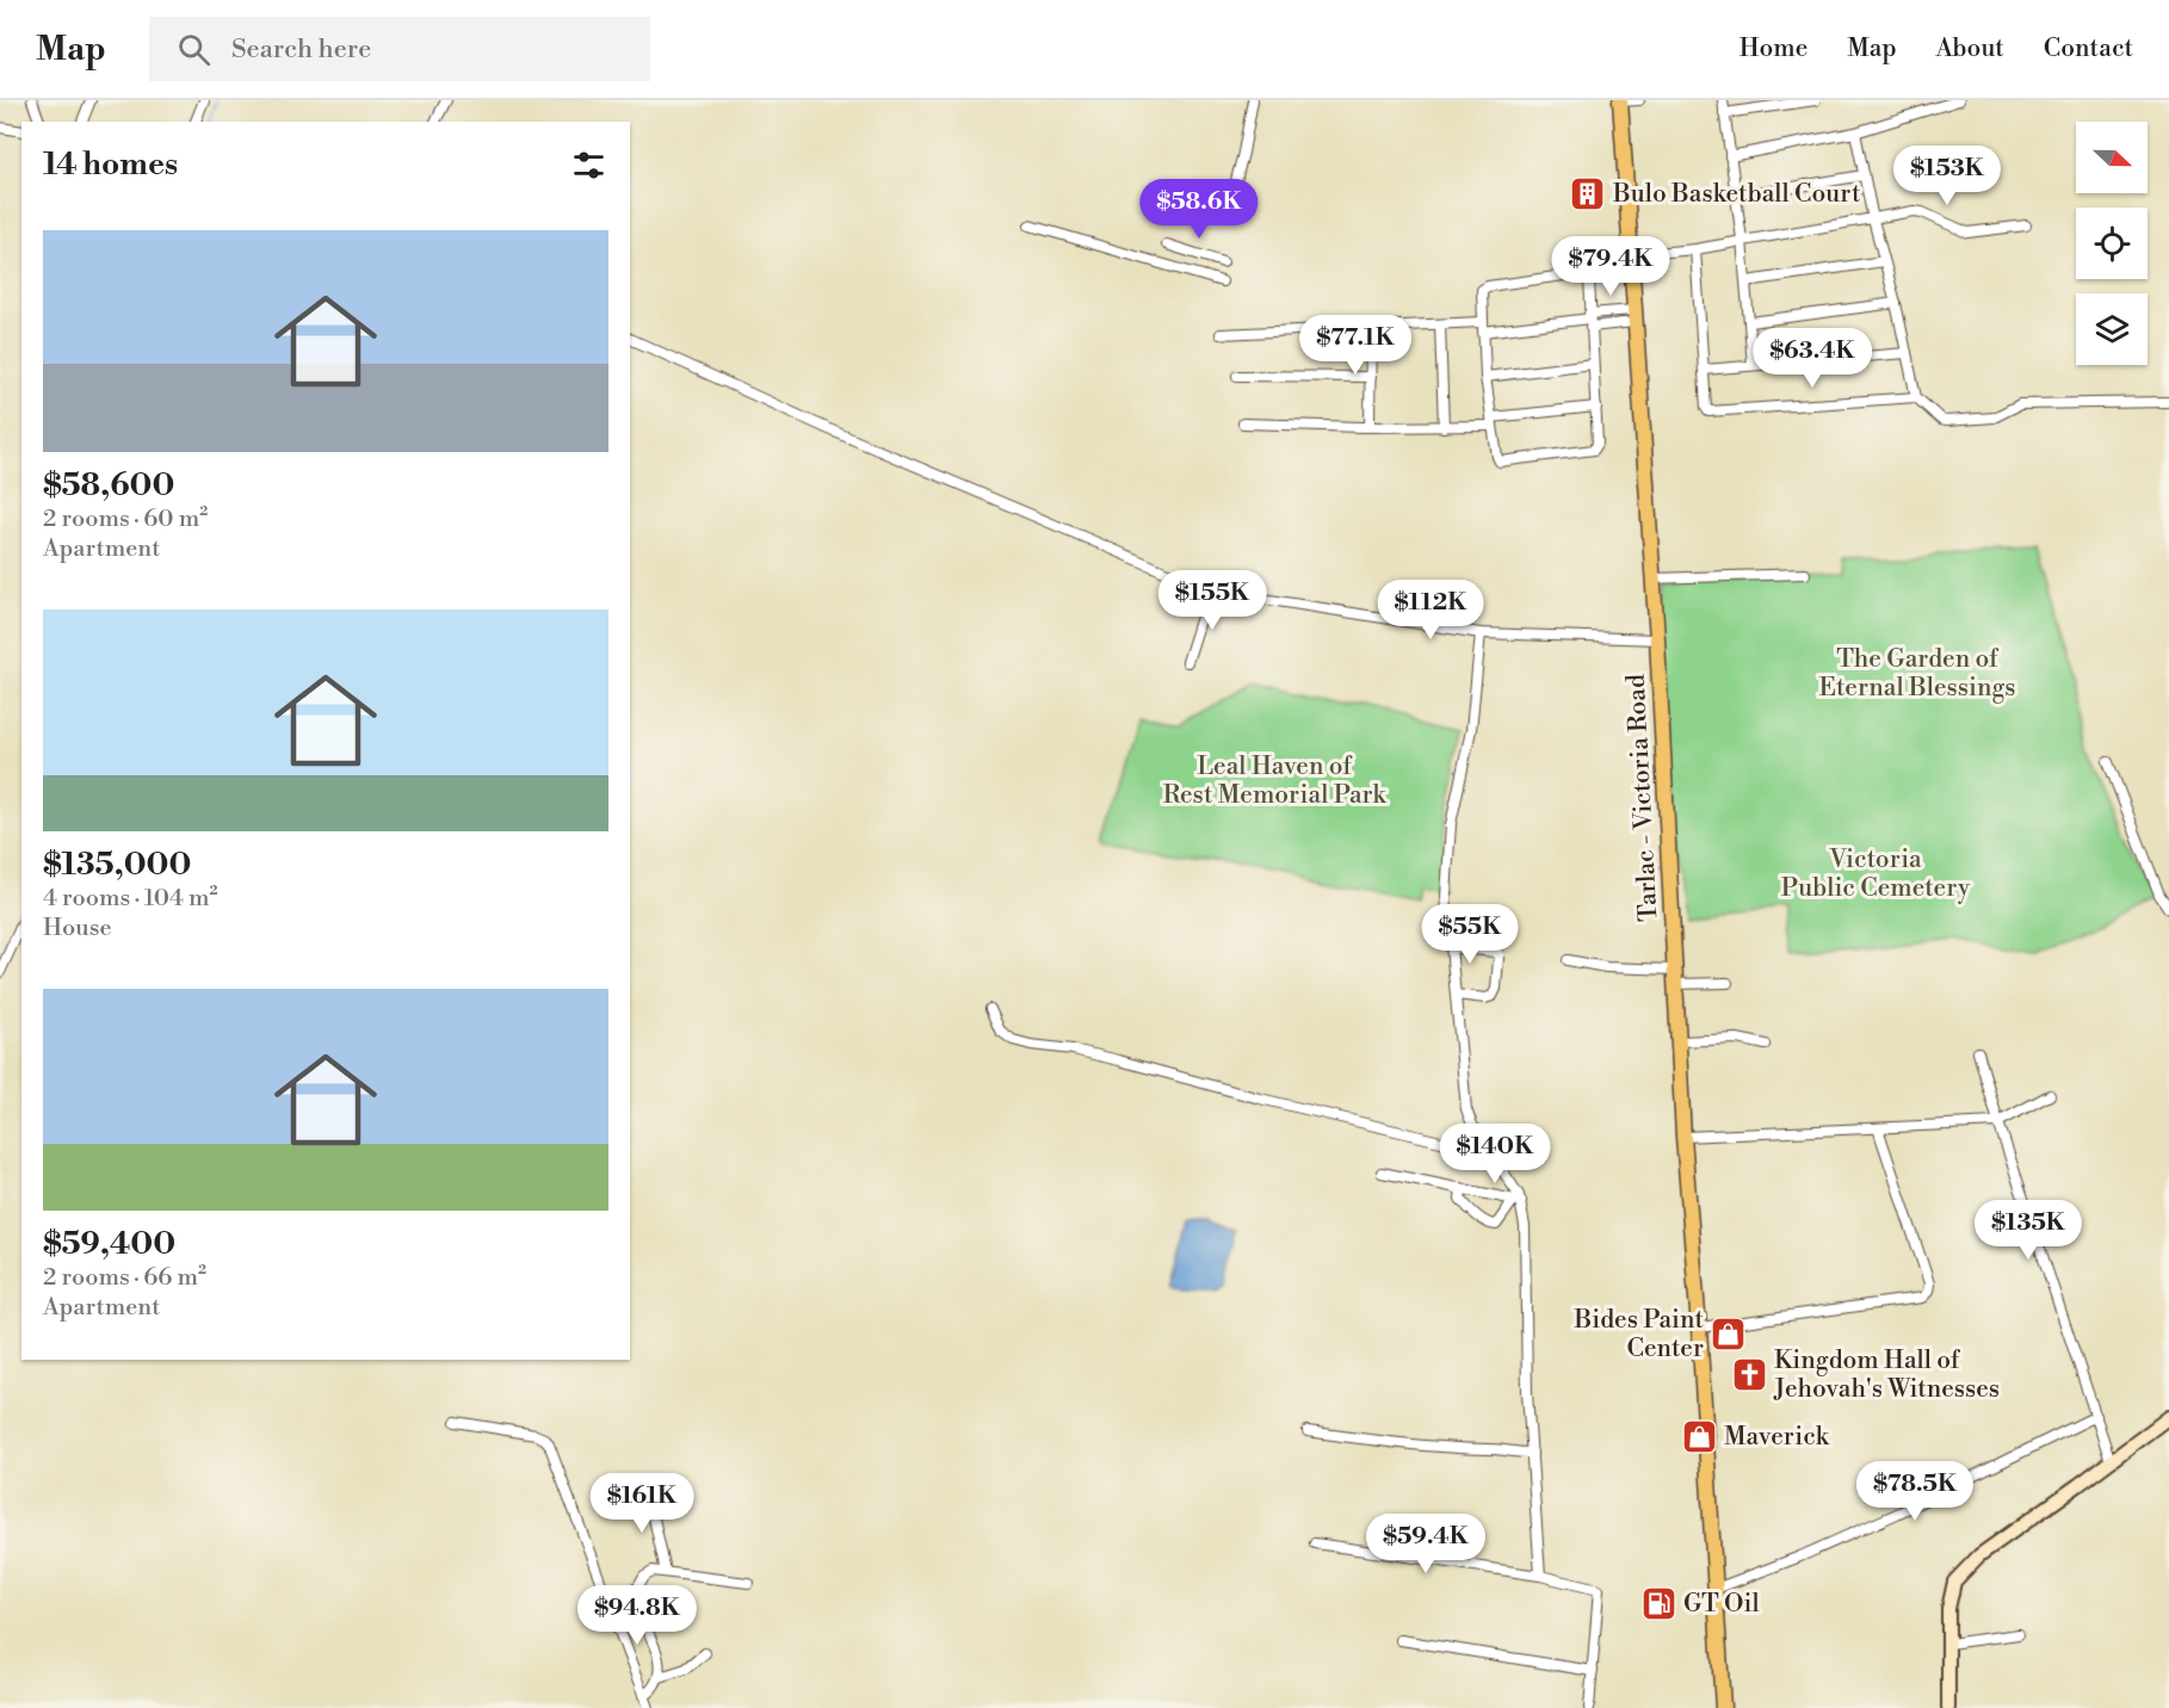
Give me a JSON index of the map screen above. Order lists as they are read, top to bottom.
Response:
{
  "streets": {
    "main road": ["Tarlac - Victoria Road"]
  },
  "parks": ["The Garden of Eternal Blessings", "Leal Haven of Rest Memorial Park", "Victoria Public Cemetery"],
  "places": {
    "building": ["Bulo Basketball Court"],
    "shop": ["Bides Paint Center", "Maverick"],
    "church": ["Kingdom Hall of Jehovah's Witnesses"],
    "fuel station": ["GT Oil"]
  },
  "north": "right",
  "page": {
    "header": "Map",
    "search": "Search here",
    "nav": [
      "Home",
      "Map",
      "About",
      "Contact"
    ],
    "heading": "14 homes",
    "price": [
      "$153K",
      "$58.6K",
      "$79.4K",
      "$77.1K",
      "$63.4K",
      "$155K",
      "$112K",
      "$55K",
      "$140K",
      "$135K",
      "$78.5K",
      "$161K",
      "$59.4K",
      "$94.8K"
    ],
    "list": [
      {
        "name": "$58,600",
        "note": "2 rooms · 60 m² · Apartment"
      },
      {
        "name": "$135,000",
        "note": "4 rooms · 104 m² · House"
      },
      {
        "name": "$59,400",
        "note": "2 rooms · 66 m² · Apartment"
      }
    ]
  }
}
